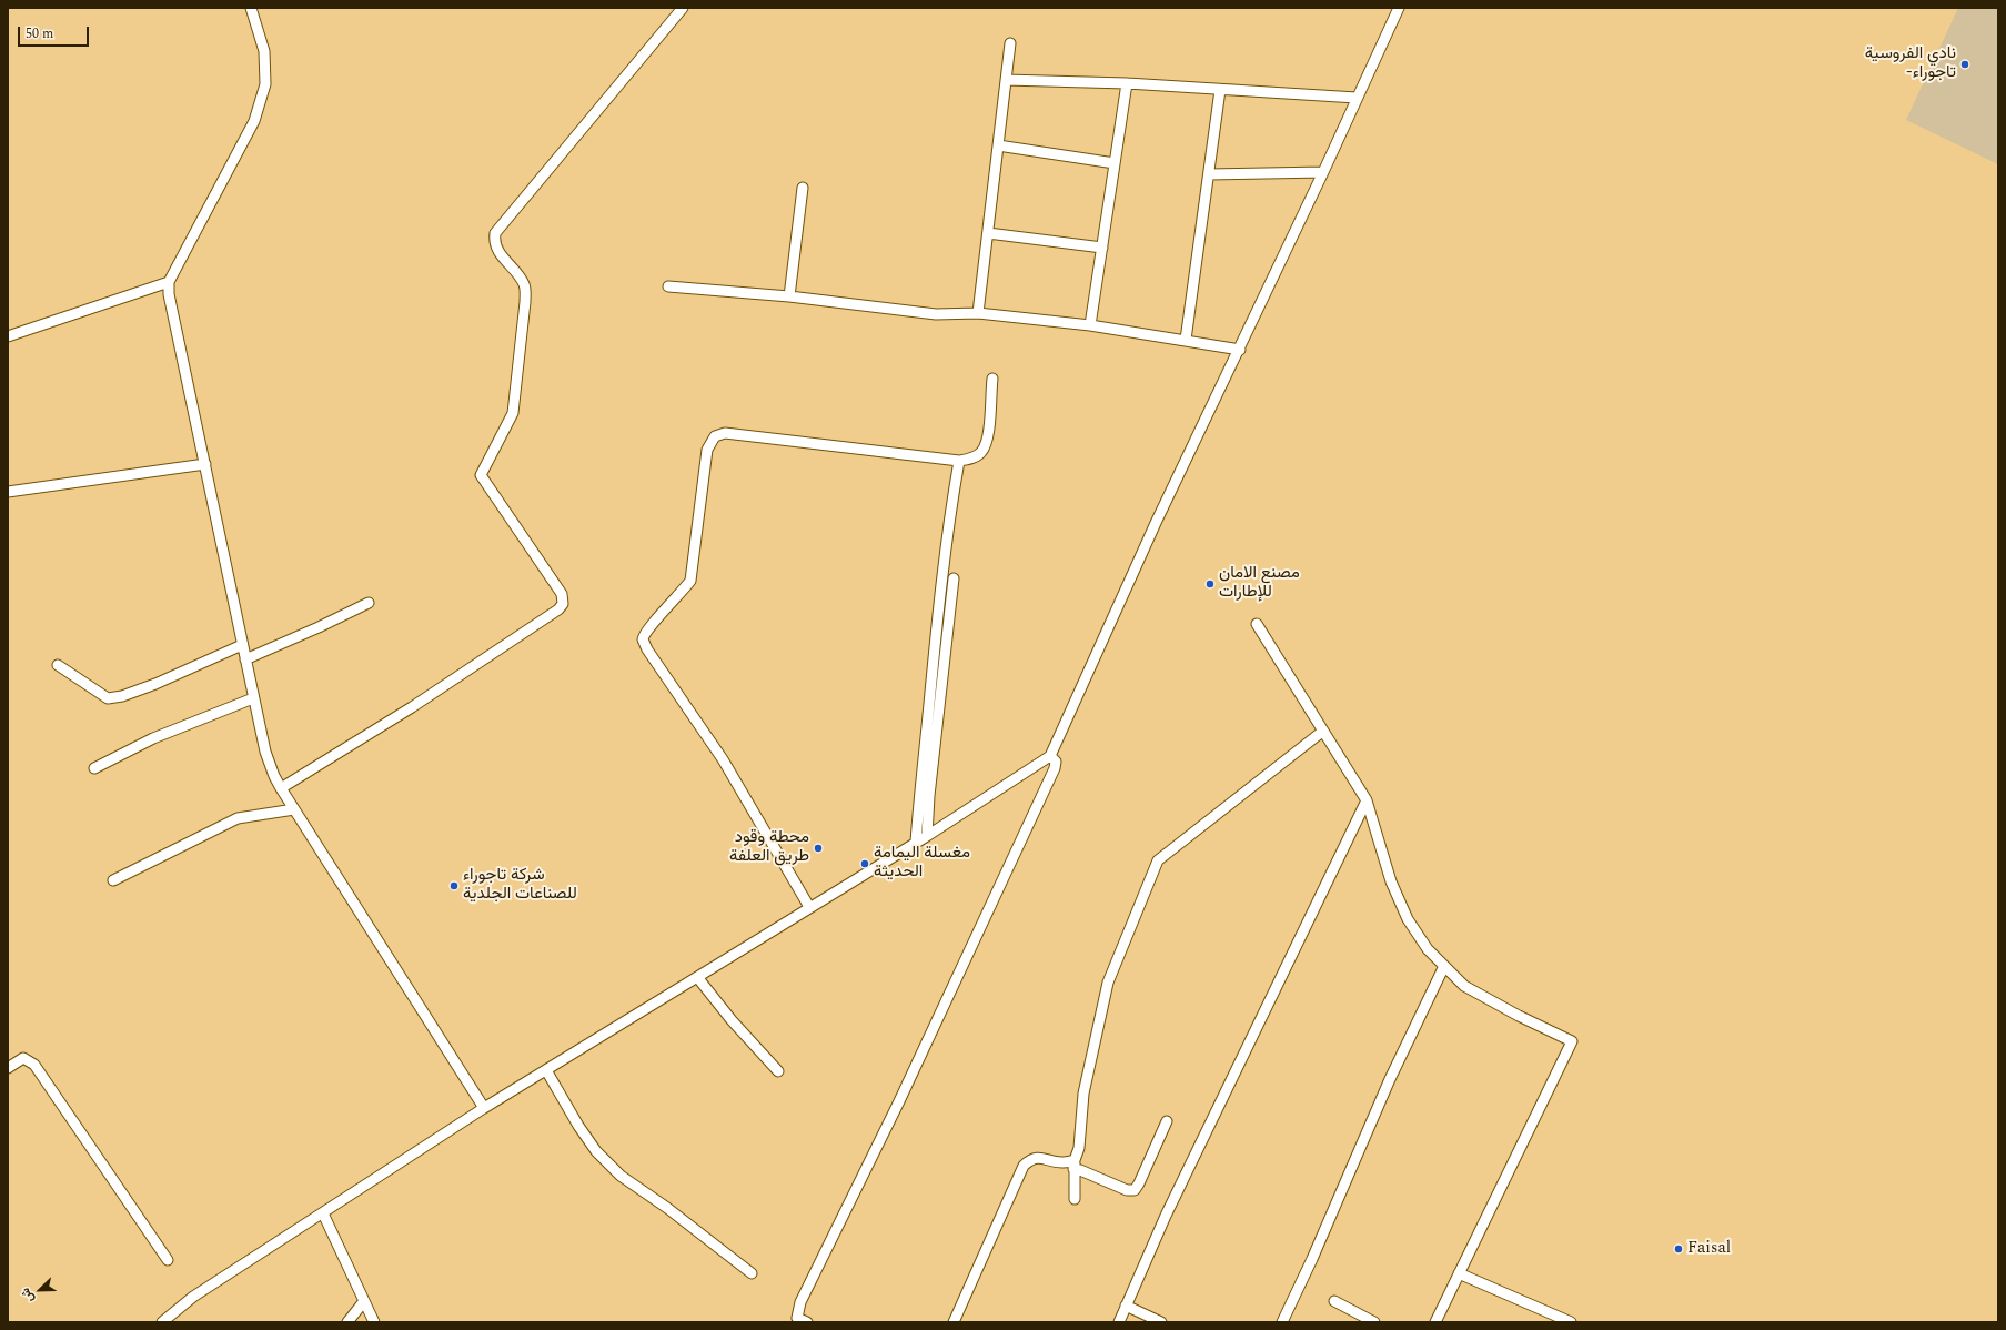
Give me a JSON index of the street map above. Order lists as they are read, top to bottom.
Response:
{
  "places": [
    "نادي الفروسية -تاجوراء",
    "مصنع الامان للإطارات",
    "محطة وقود طريق العلفة",
    "مغسلة اليمامة الحديثة",
    "شركة تاجوراء للصناعات الجلدية",
    "Faisal"
  ],
  "scale_bar": "50 m",
  "north": "bottom left"
}
